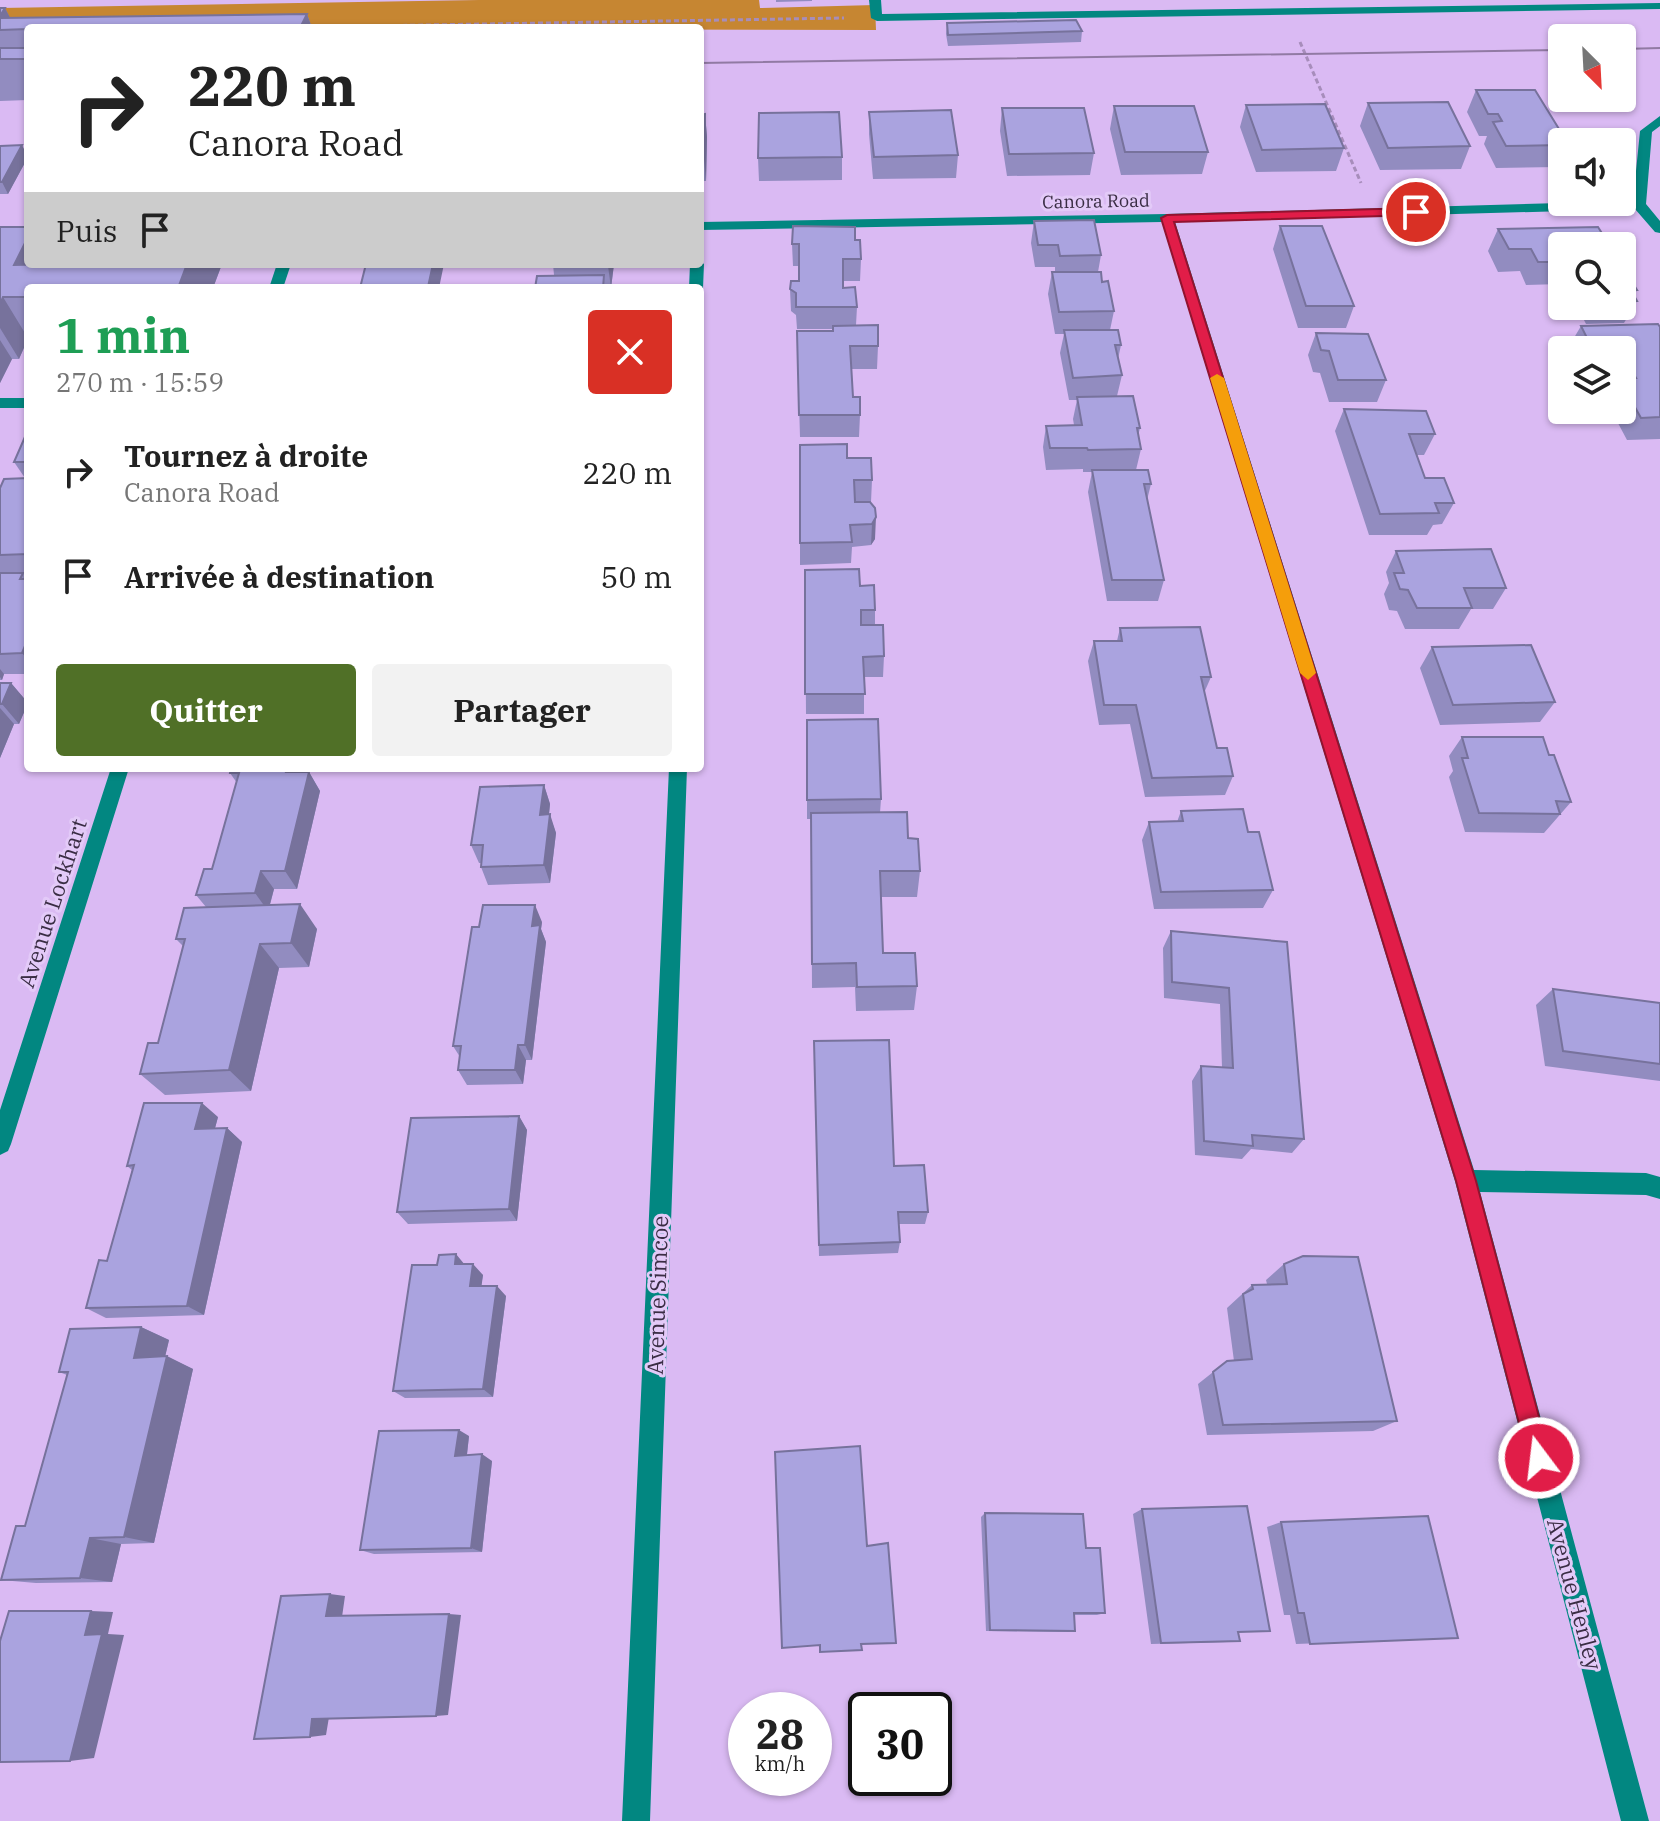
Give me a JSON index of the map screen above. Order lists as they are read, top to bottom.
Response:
{
  "streets": {
    "street": [
      "Canora Road",
      "Avenue Lockhart",
      "Avenue Simcoe",
      "Avenue Henley"
    ]
  },
  "crossings": [
    ["Canora Road", "Avenue Henley"]
  ],
  "north": "bottom right",
  "page": {
    "turn": ["220 m", "Canora Road"],
    "then": "Puis",
    "heading": ["1 min", "270 m · 15:59"],
    "list": [
      {
        "name": "Tournez à droite",
        "note": "Canora Road",
        "value": "220 m"
      },
      {
        "name": "Arrivée à destination",
        "value": "50 m"
      }
    ],
    "buttons": ["Quitter", "Partager"],
    "speed": "28 km/h",
    "limit": "30"
  }
}
